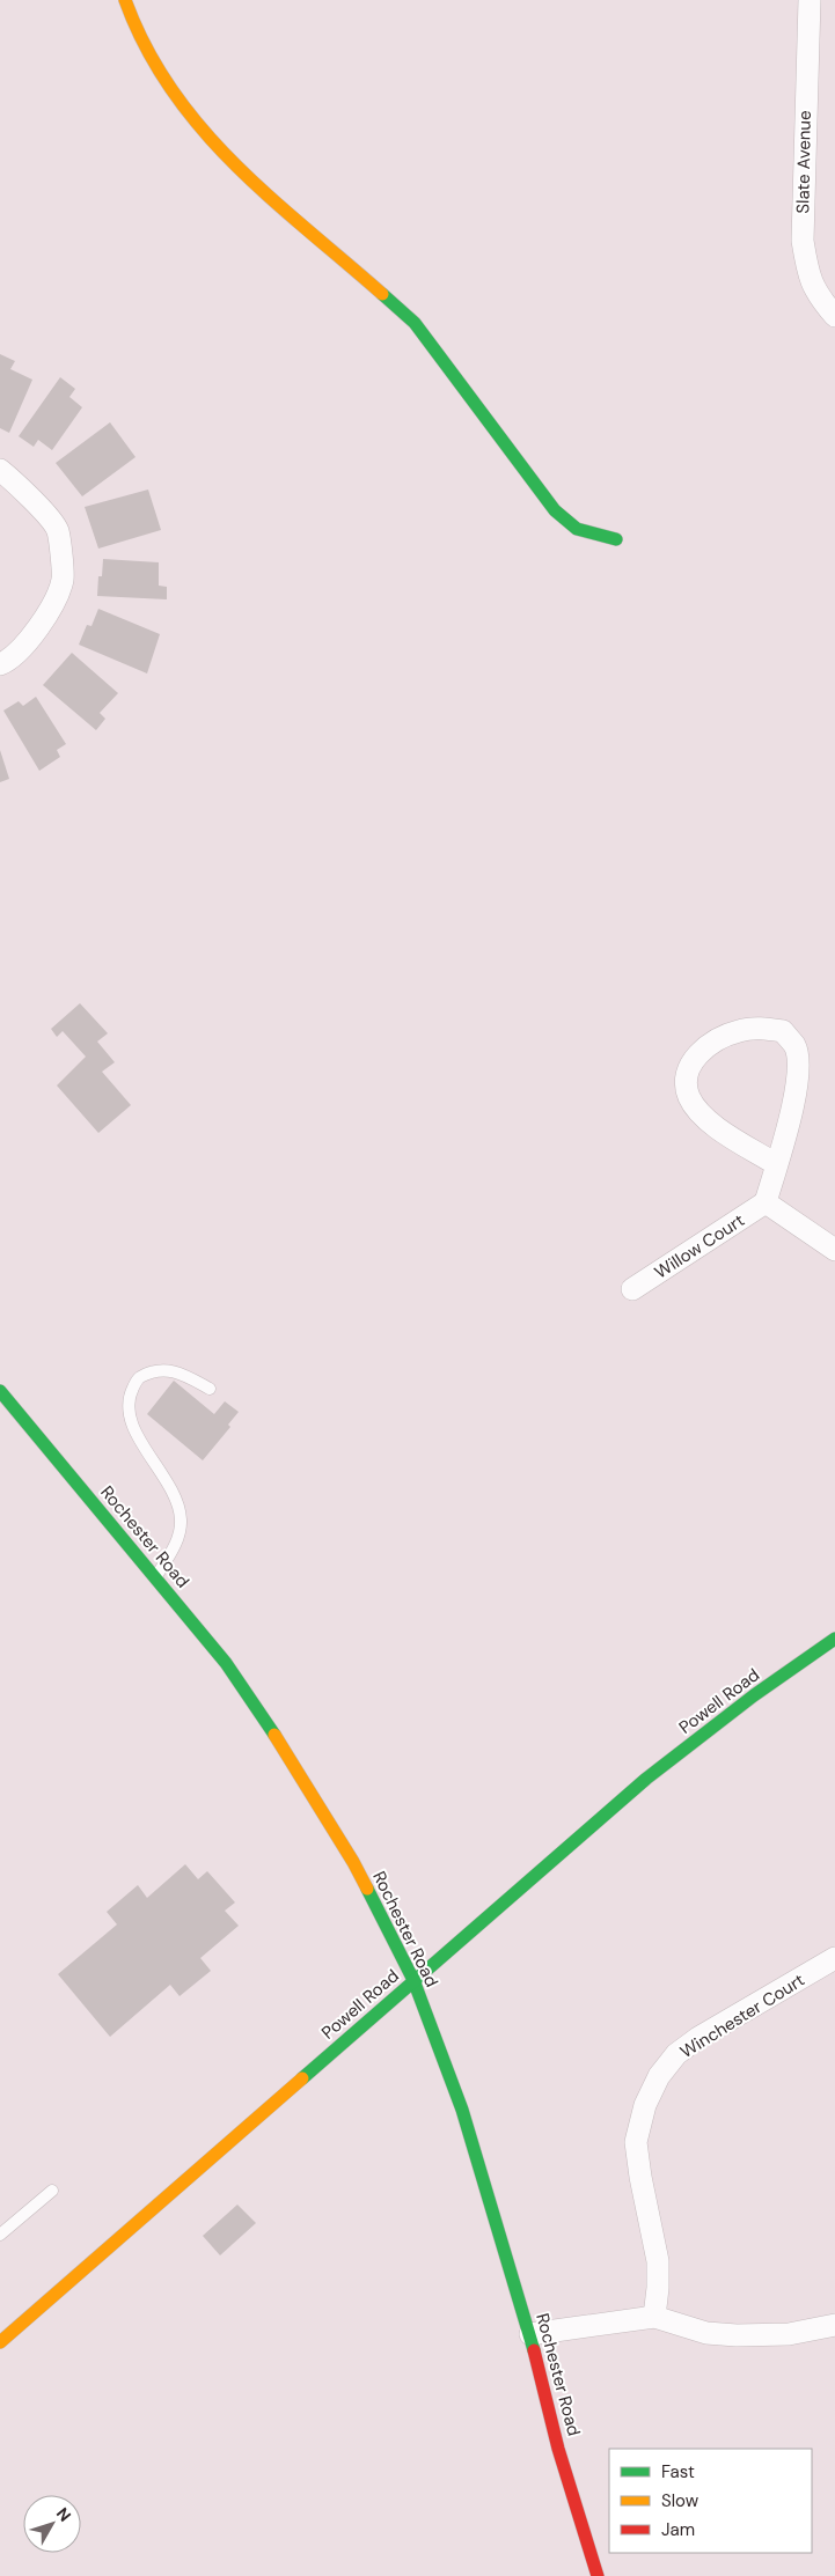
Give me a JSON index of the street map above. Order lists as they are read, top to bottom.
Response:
{
  "streets": {
    "street": [
      "Slate Avenue",
      "Willow Court",
      "Rochester Road",
      "Powell Road",
      "Winchester Court"
    ]
  },
  "crossings": [
    ["Rochester Road", "Powell Road"]
  ],
  "legend": ["Fast", "Slow", "Jam"],
  "north": "top right"
}
